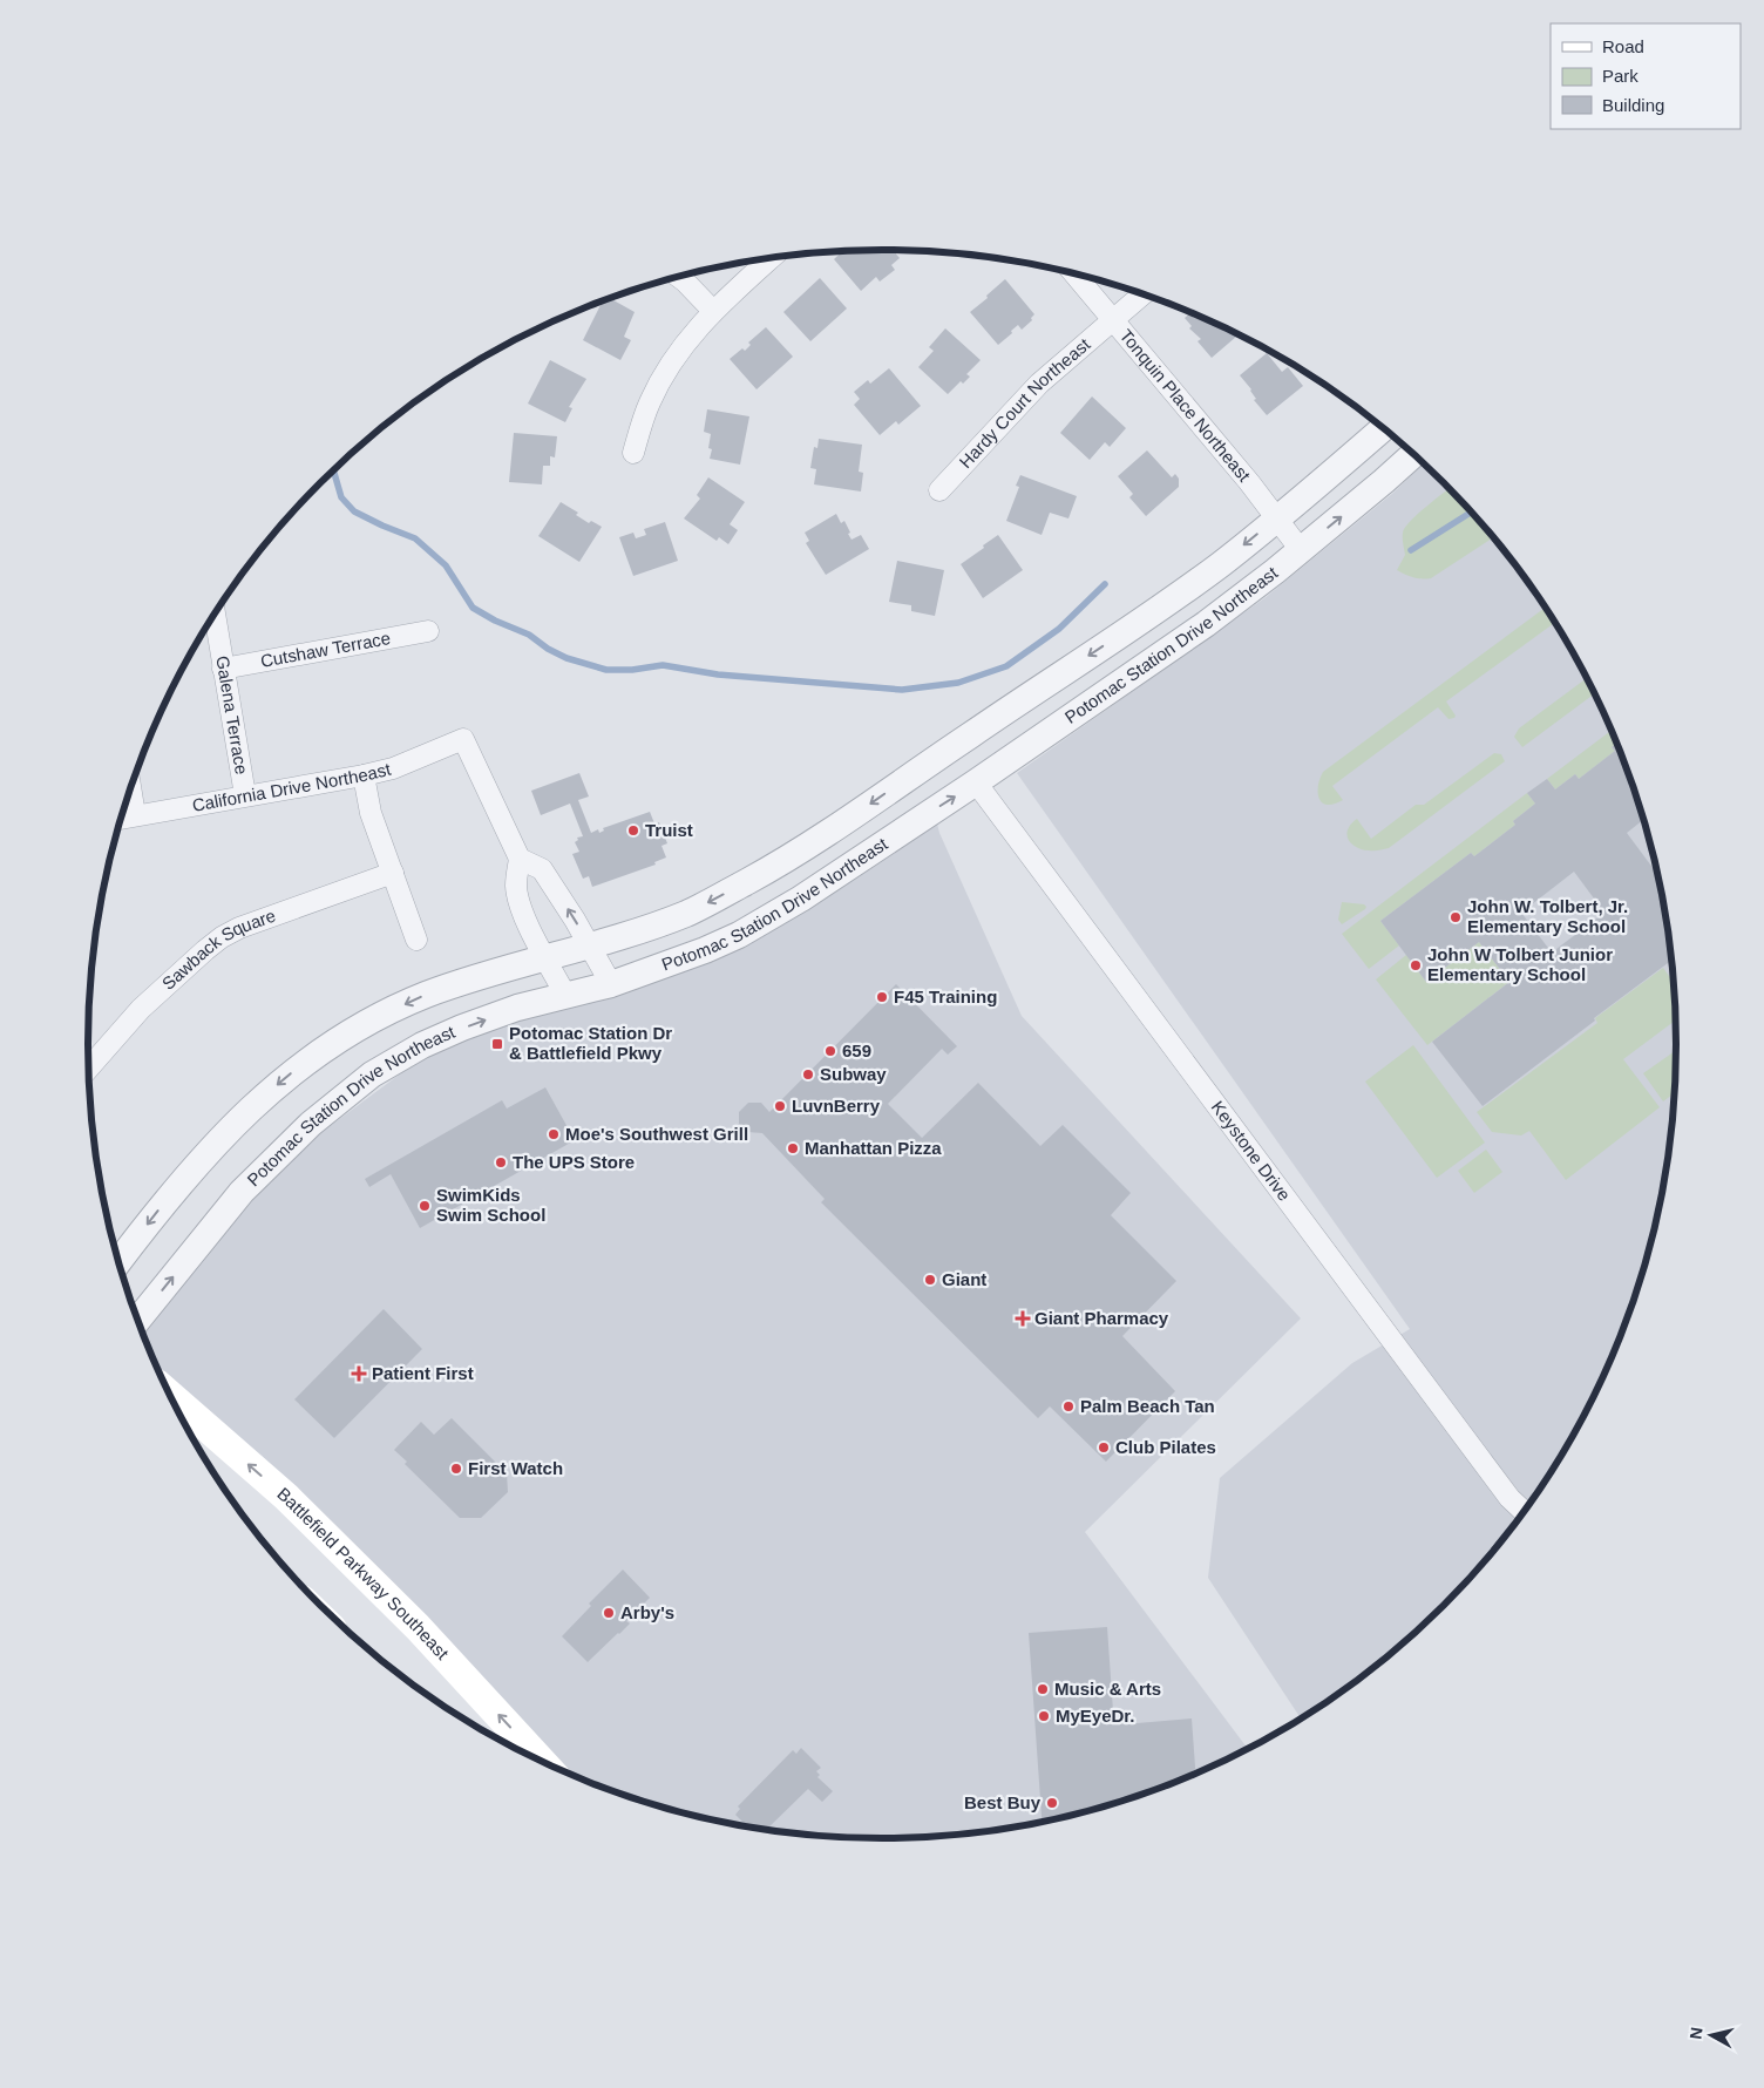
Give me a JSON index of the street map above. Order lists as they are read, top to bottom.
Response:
{
  "streets": {
    "main road": ["Battlefield Parkway Southeast"],
    "street": [
      "Hardy Court Northeast",
      "Tonquin Place Northeast",
      "Potomac Station Drive Northeast",
      "Cutshaw Terrace",
      "Galena Terrace",
      "California Drive Northeast",
      "Sawback Square",
      "Keystone Drive"
    ]
  },
  "crossings": [
    ["Hardy Court Northeast", "Tonquin Place Northeast"],
    ["Tonquin Place Northeast", "Potomac Station Drive Northeast"],
    ["Potomac Station Drive Northeast", "Keystone Drive"],
    ["Cutshaw Terrace", "Galena Terrace"],
    ["Galena Terrace", "California Drive Northeast"]
  ],
  "one_way": ["Battlefield Parkway Southeast"],
  "places": {
    "other": [
      "Truist",
      "John W. Tolbert, Jr. Elementary School",
      "John W Tolbert Junior Elementary School",
      "F45 Training",
      "659",
      "Subway",
      "LuvnBerry",
      "Moe's Southwest Grill",
      "Manhattan Pizza",
      "The UPS Store",
      "SwimKids Swim School",
      "Giant",
      "Palm Beach Tan",
      "Club Pilates",
      "First Watch",
      "Arby's",
      "Music & Arts",
      "MyEyeDr.",
      "Best Buy"
    ],
    "transit": ["Potomac Station Dr & Battlefield Pkwy"],
    "health": ["Giant Pharmacy", "Patient First"]
  },
  "legend": ["Road", "Park", "Building"],
  "north": "left"
}
